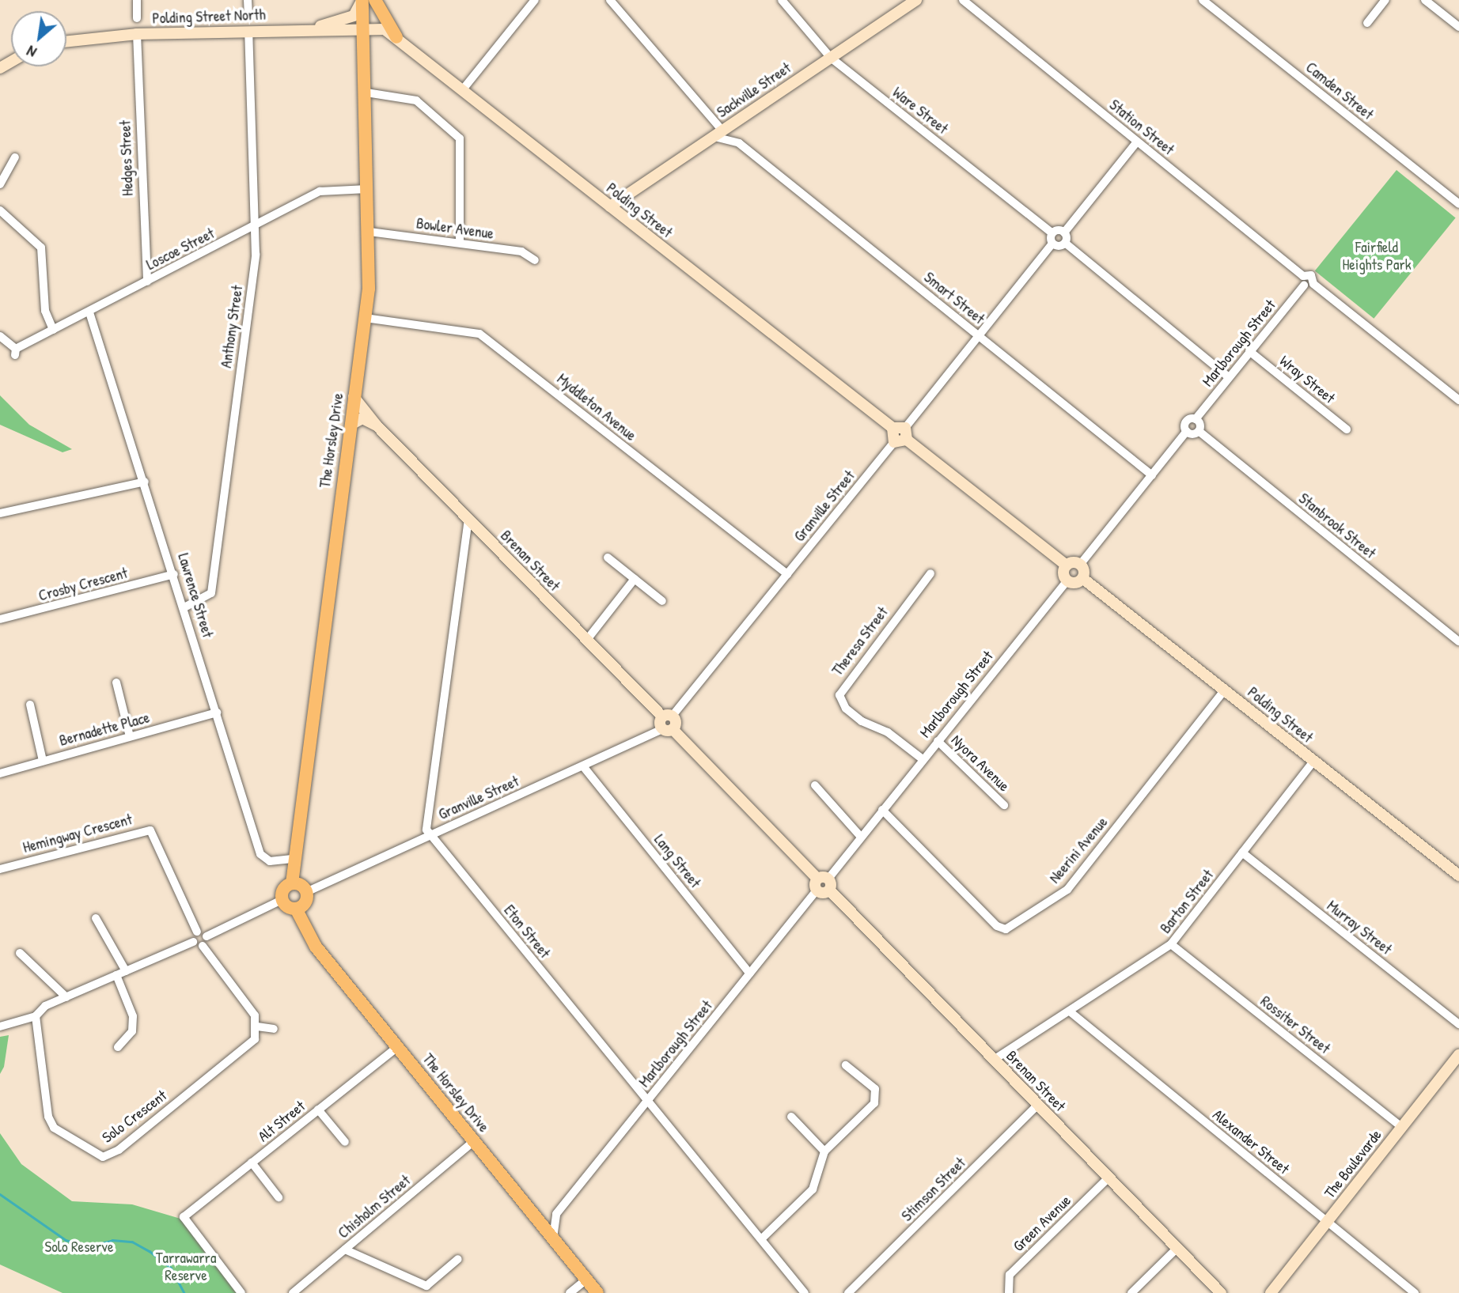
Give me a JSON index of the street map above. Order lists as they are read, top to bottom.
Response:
{
  "streets": {
    "main road": [
      "Polding Street North",
      "Sackville Street",
      "Polding Street",
      "The Horsley Drive",
      "Brenan Street",
      "The Boulevarde"
    ],
    "street": [
      "Camden Street",
      "Ware Street",
      "Station Street",
      "Hedges Street",
      "Bowler Avenue",
      "Loscoe Street",
      "Smart Street",
      "Anthony Street",
      "Marlborough Street",
      "Wray Street",
      "Myddleton Avenue",
      "Granville Street",
      "Stanbrook Street",
      "Crosby Crescent",
      "Lawrence Street",
      "Theresa Street",
      "Bernadette Place",
      "Nyora Avenue",
      "Hemingway Crescent",
      "Neerini Avenue",
      "Lang Street",
      "Barton Street",
      "Murray Street",
      "Eton Street",
      "Rossiter Street",
      "Solo Crescent",
      "Alt Street",
      "Alexander Street",
      "Stimson Street",
      "Chisholm Street",
      "Green Avenue"
    ]
  },
  "crossings": [
    ["Polding Street North", "Hedges Street"],
    ["Polding Street North", "Polding Street"],
    ["Polding Street North", "Anthony Street"],
    ["Polding Street North", "The Horsley Drive"],
    ["Sackville Street", "Ware Street"],
    ["Sackville Street", "Polding Street"],
    ["Sackville Street", "Smart Street"],
    ["Hedges Street", "Loscoe Street"],
    ["Polding Street", "The Horsley Drive"],
    ["Polding Street", "Neerini Avenue"],
    ["Polding Street", "Barton Street"],
    ["Bowler Avenue", "The Horsley Drive"],
    ["Loscoe Street", "Anthony Street"],
    ["Loscoe Street", "The Horsley Drive"],
    ["Loscoe Street", "Lawrence Street"],
    ["Anthony Street", "Lawrence Street"],
    ["Marlborough Street", "Wray Street"],
    ["Marlborough Street", "Brenan Street"],
    ["Marlborough Street", "Theresa Street"],
    ["Marlborough Street", "Nyora Avenue"],
    ["Marlborough Street", "Neerini Avenue"],
    ["Marlborough Street", "Lang Street"],
    ["Marlborough Street", "Eton Street"],
    ["Myddleton Avenue", "The Horsley Drive"],
    ["Myddleton Avenue", "Granville Street"],
    ["The Horsley Drive", "Granville Street"],
    ["The Horsley Drive", "Brenan Street"],
    ["The Horsley Drive", "Lawrence Street"],
    ["The Horsley Drive", "Alt Street"],
    ["The Horsley Drive", "Chisholm Street"],
    ["Granville Street", "Brenan Street"],
    ["Granville Street", "Lang Street"],
    ["Granville Street", "Eton Street"],
    ["Brenan Street", "Barton Street"],
    ["Brenan Street", "Stimson Street"],
    ["Brenan Street", "Green Avenue"],
    ["Crosby Crescent", "Lawrence Street"],
    ["Lawrence Street", "Bernadette Place"],
    ["Barton Street", "Murray Street"],
    ["Barton Street", "Rossiter Street"],
    ["Barton Street", "Alexander Street"],
    ["Rossiter Street", "The Boulevarde"],
    ["Alexander Street", "The Boulevarde"]
  ],
  "parks": ["Fairfield Heights Park", "Solo Reserve", "Tarrawarra Reserve"],
  "north": "bottom left"
}
